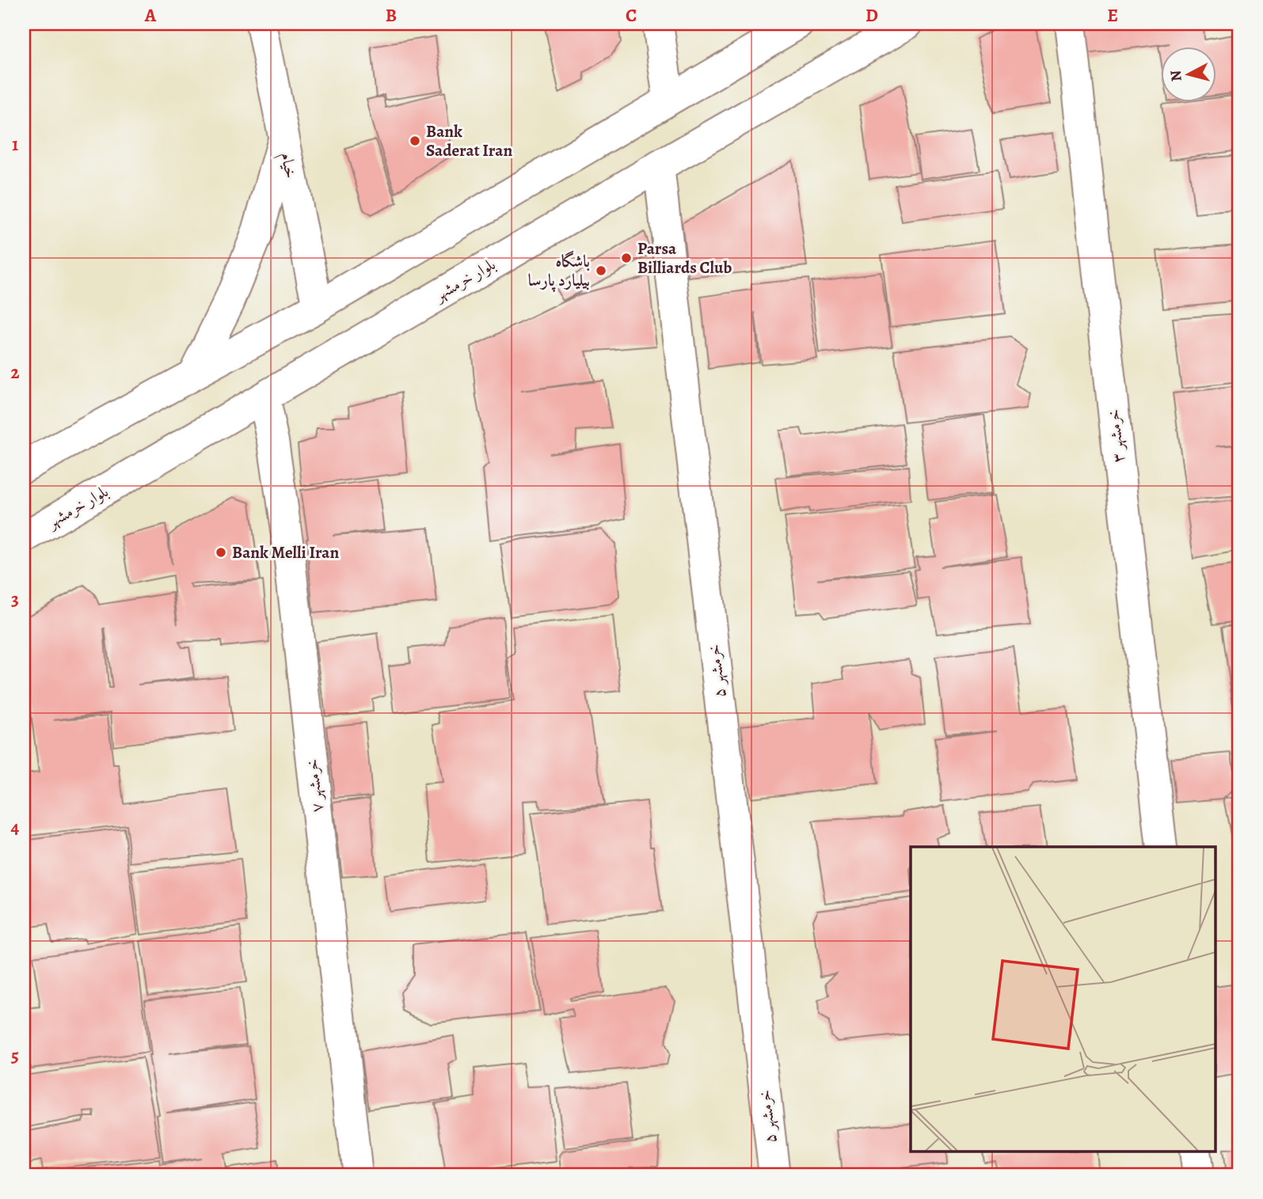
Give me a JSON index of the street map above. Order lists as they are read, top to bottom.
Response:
{
  "streets": {
    "street": [
      "خیام",
      "بلوار خرمشهر",
      "خرمشهر ۳",
      "خرمشهر ۵",
      "خرمشهر ۷"
    ]
  },
  "crossings": [
    ["بلوار خرمشهر", "خرمشهر ۵"],
    ["بلوار خرمشهر", "خرمشهر ۷"]
  ],
  "places": [
    "Bank Saderat Iran",
    "Parsa Billiards Club",
    "باشگاه بیلیارد پارسا",
    "Bank Melli Iran"
  ],
  "north": "left",
  "grid": {
    "columns": [
      "A",
      "B",
      "C",
      "D",
      "E"
    ],
    "rows": [
      "1",
      "2",
      "3",
      "4",
      "5"
    ]
  }
}
